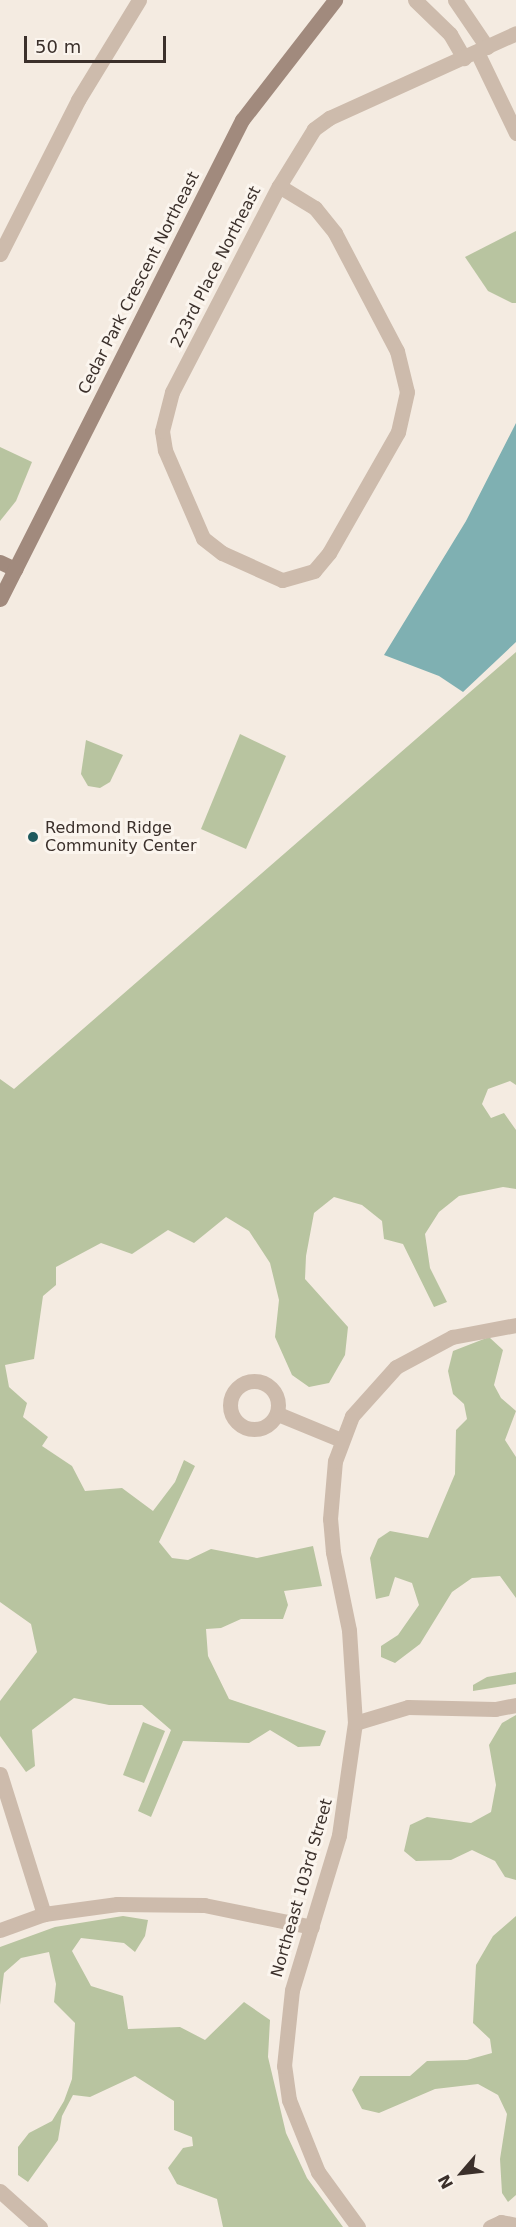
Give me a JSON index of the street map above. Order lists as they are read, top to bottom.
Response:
{
  "streets": {
    "street": ["223rd Place Northeast", "Cedar Park Crescent Northeast", "Northeast 103rd Street"]
  },
  "places": ["Redmond Ridge Community Center"],
  "scale_bar": "50 m",
  "north": "bottom left"
}
